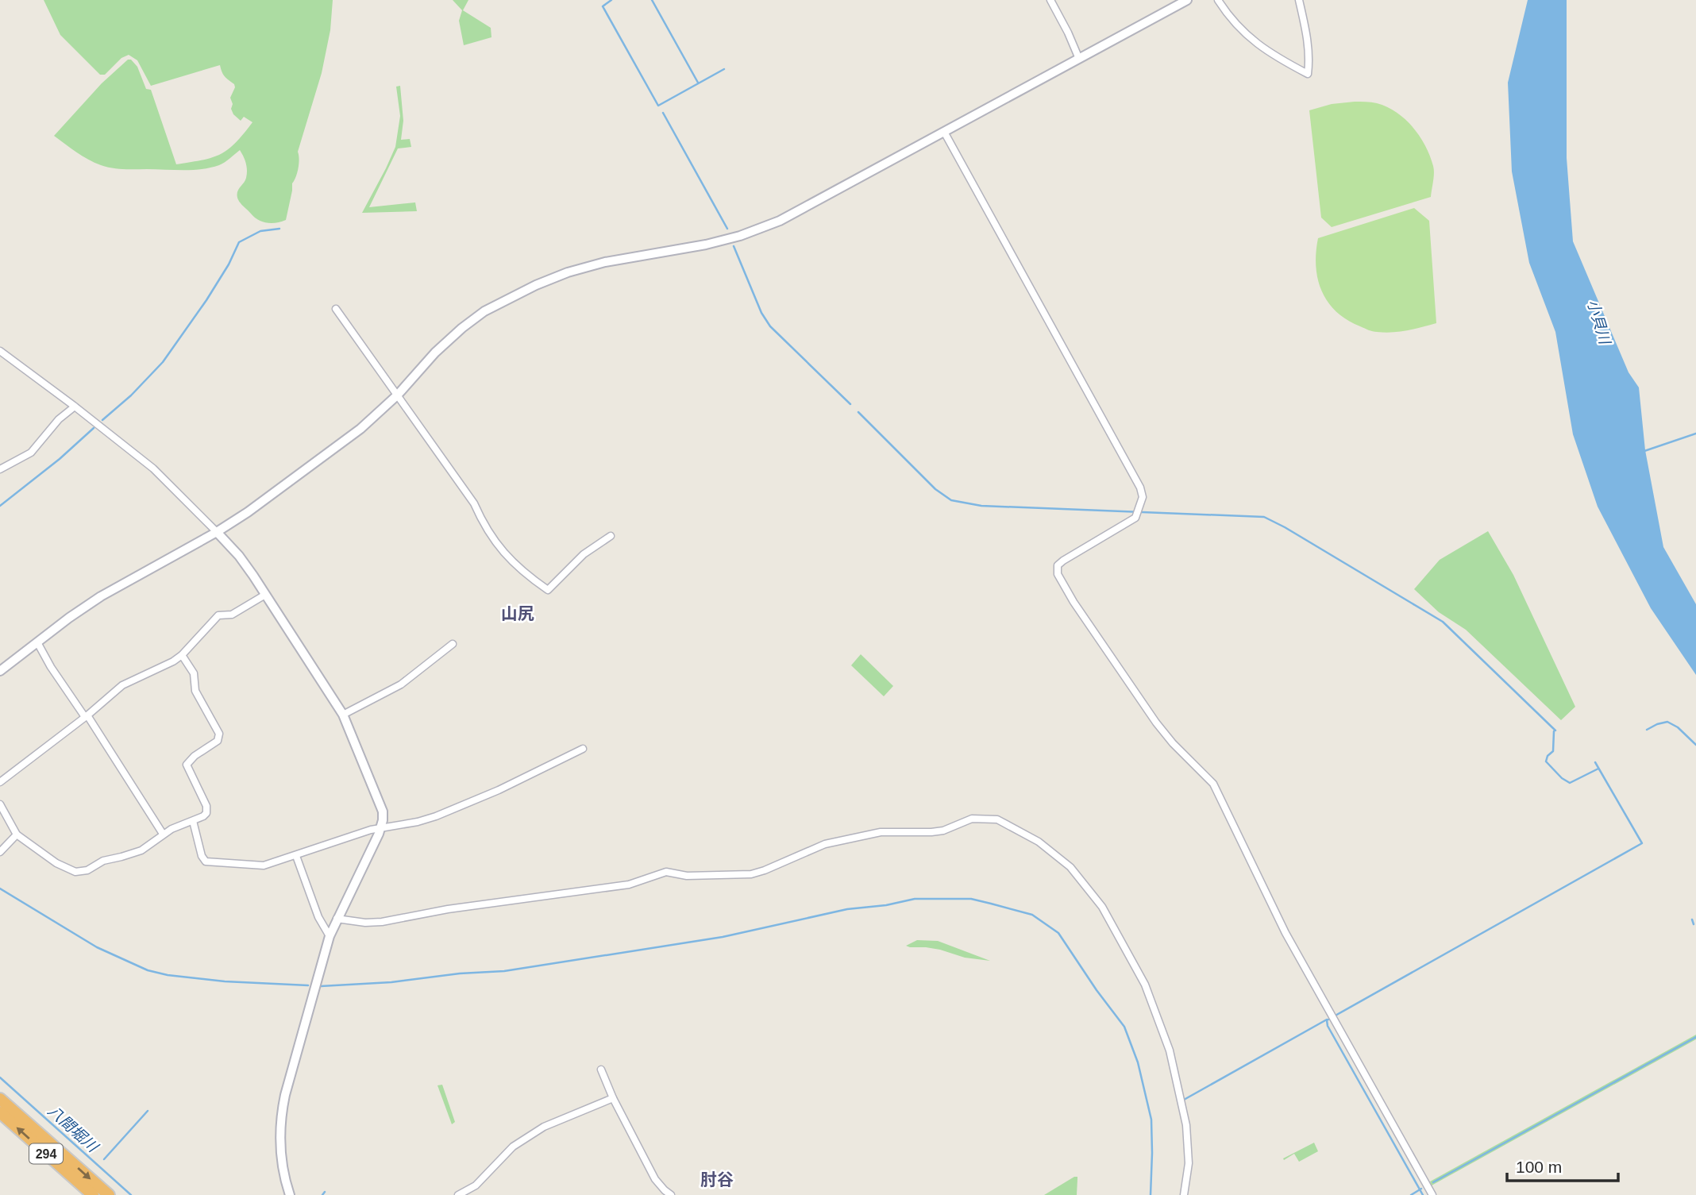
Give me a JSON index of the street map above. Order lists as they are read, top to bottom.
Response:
{
  "streets": {
    "highway": ["294"]
  },
  "districts": ["山尻", "肘谷"],
  "water": ["小貝川", "八間堀川"],
  "scale_bar": "100 m"
}
